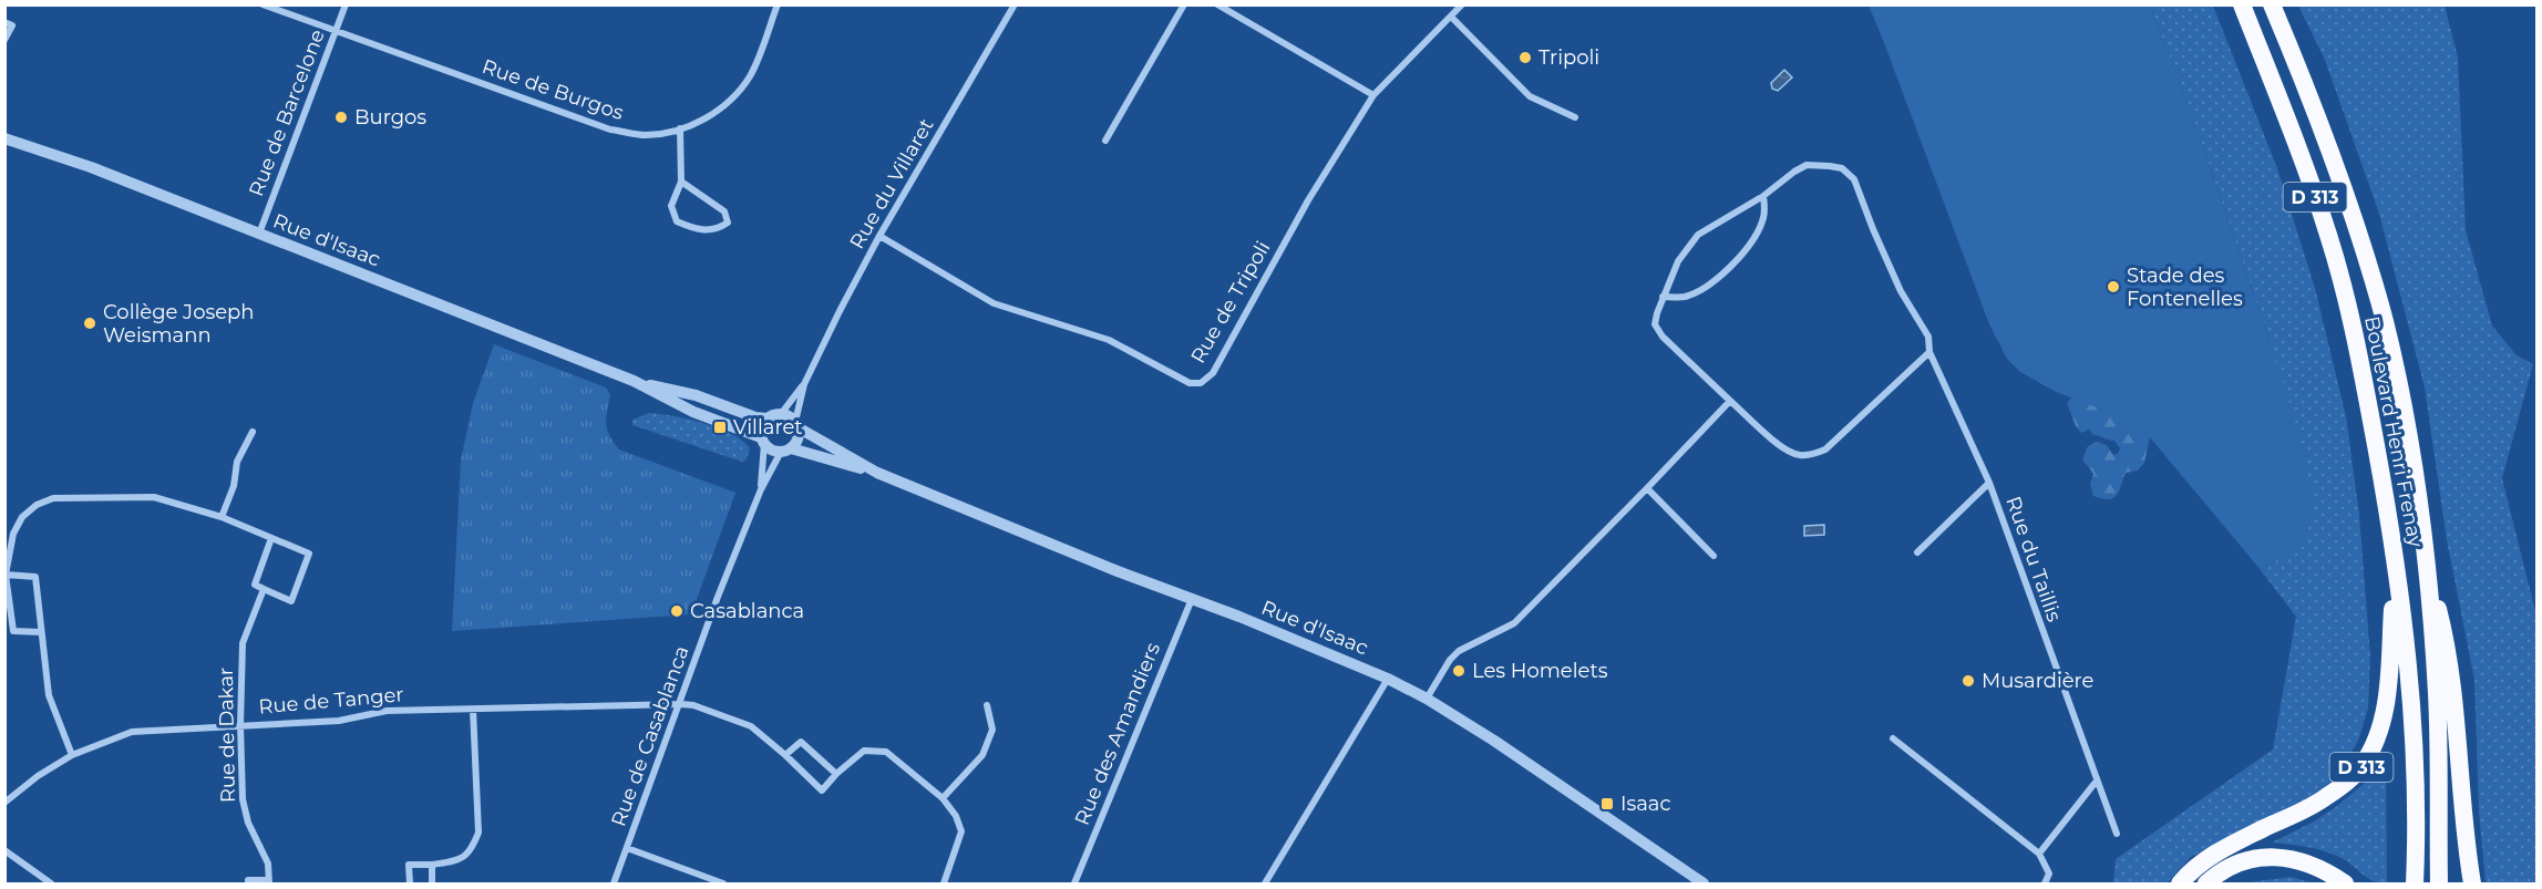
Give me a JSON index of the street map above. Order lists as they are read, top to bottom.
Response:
{
  "streets": {
    "highway": ["D 313", "Boulevard Henri Frenay"],
    "street": [
      "Rue de Burgos",
      "Rue de Barcelone",
      "Rue du Villaret",
      "Rue d'Isaac",
      "Rue de Tripoli",
      "Rue du Taillis",
      "Rue de Tanger",
      "Rue des Amandiers",
      "Rue de Dakar",
      "Rue de Casablanca"
    ]
  },
  "crossings": [
    ["Rue de Burgos", "Rue de Barcelone"],
    ["Rue de Barcelone", "Rue d'Isaac"],
    ["Rue du Villaret", "Rue d'Isaac"],
    ["Rue du Villaret", "Rue de Tripoli"],
    ["Rue du Villaret", "Rue de Casablanca"],
    ["D 313", "Boulevard Henri Frenay"],
    ["Rue d'Isaac", "Rue des Amandiers"],
    ["Rue d'Isaac", "Rue de Casablanca"],
    ["Rue de Tanger", "Rue de Dakar"],
    ["Rue de Tanger", "Rue de Casablanca"]
  ],
  "places": {
    "other": [
      "Tripoli",
      "Burgos",
      "Stade des Fontenelles",
      "Collège Joseph Weismann",
      "Casablanca",
      "Les Homelets",
      "Musardière"
    ],
    "transit": ["Villaret", "Isaac"]
  }
}
